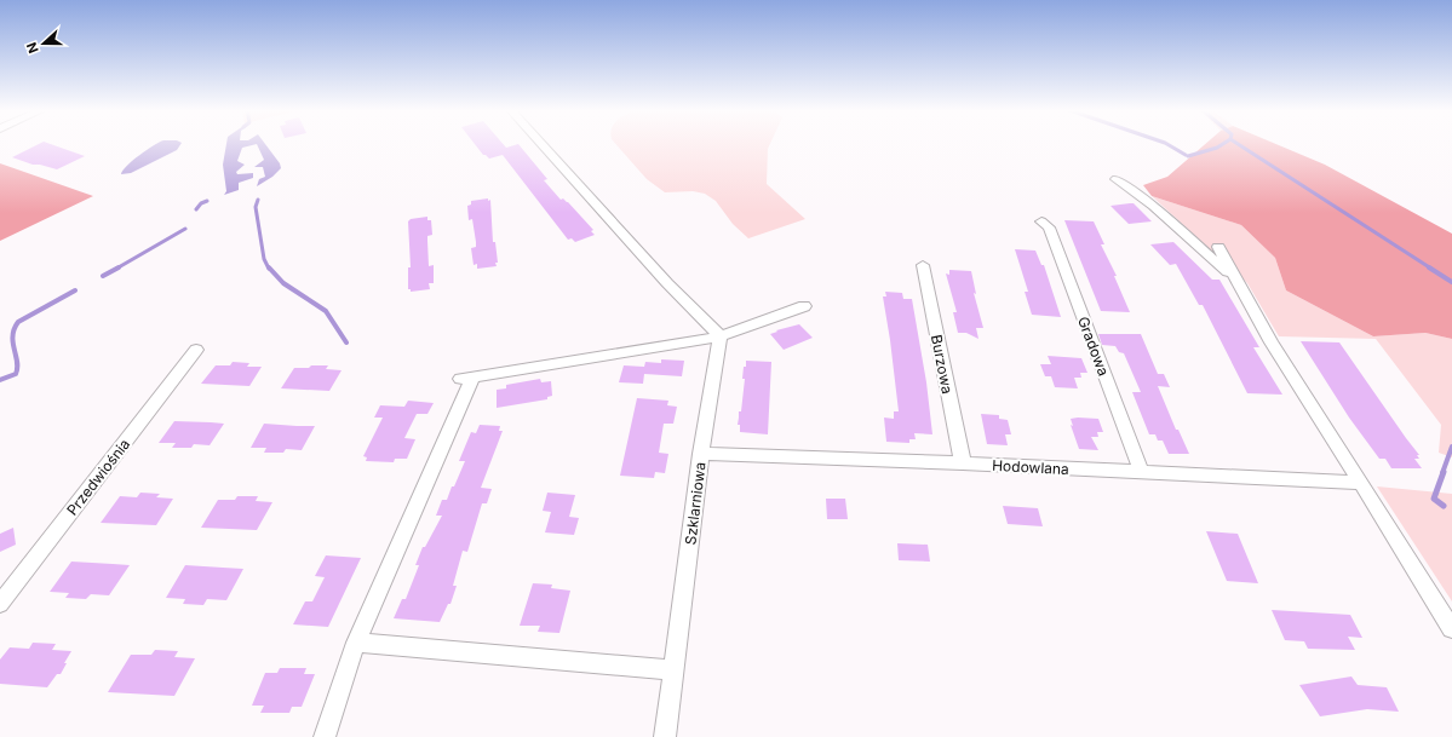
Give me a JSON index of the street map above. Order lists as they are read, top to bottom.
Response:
{
  "streets": {
    "street": [
      "Gradowa",
      "Burzowa",
      "Hodowlana",
      "Przedwiośnia",
      "Szklarniowa"
    ]
  },
  "crossings": [
    ["Gradowa", "Hodowlana"],
    ["Burzowa", "Hodowlana"],
    ["Hodowlana", "Szklarniowa"]
  ],
  "north": "left"
}
